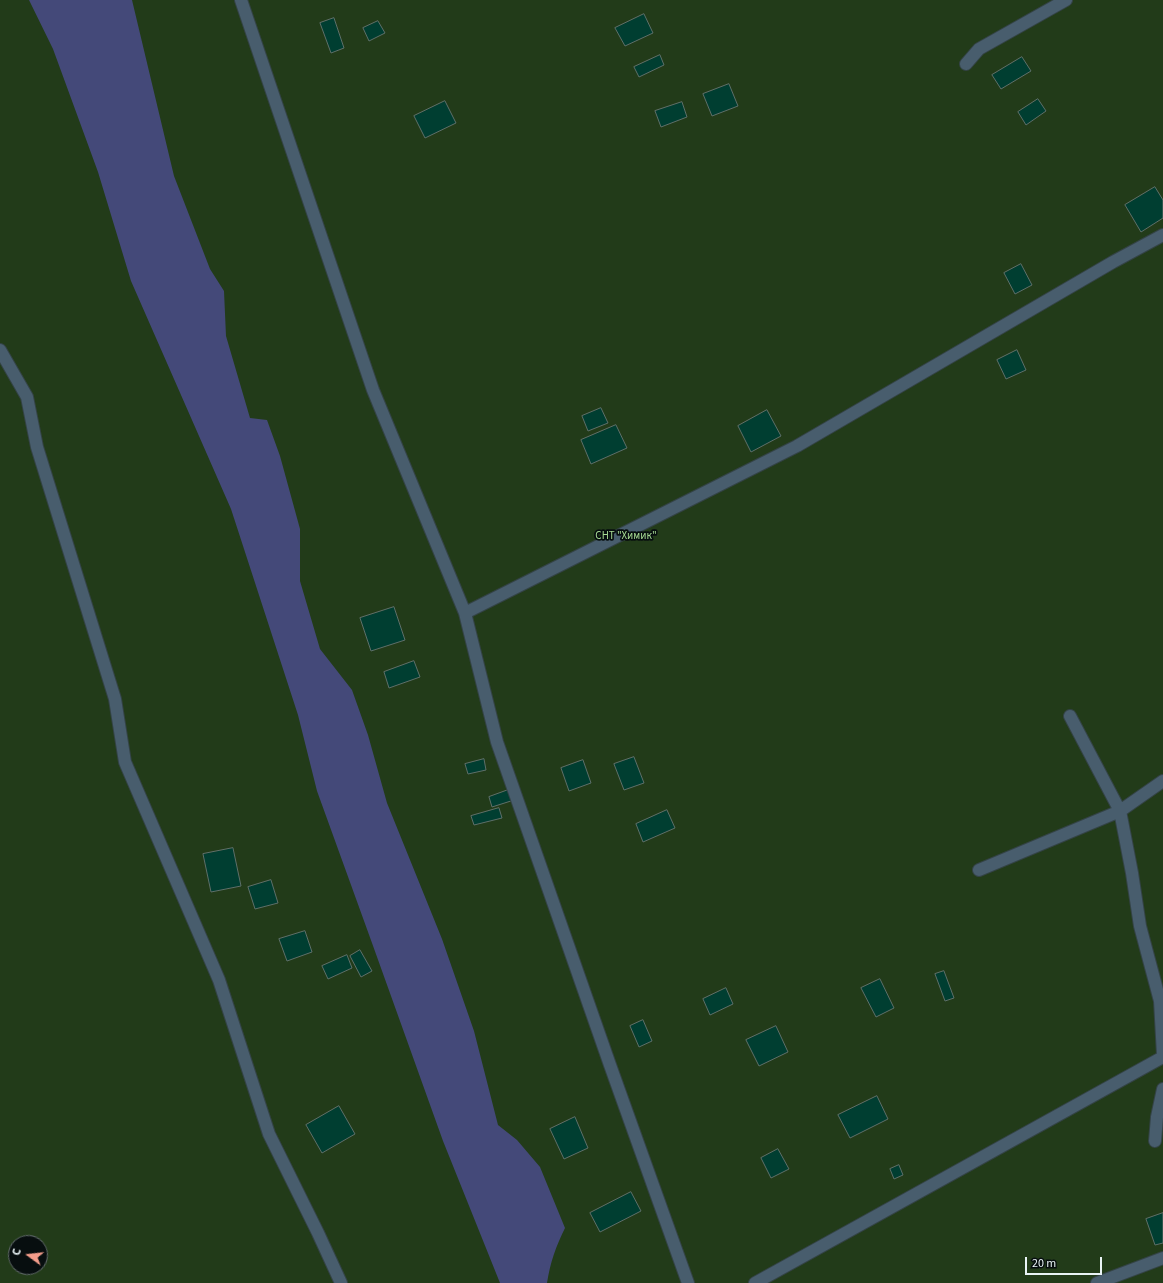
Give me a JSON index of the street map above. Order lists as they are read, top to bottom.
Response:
{
  "parks": ["СНТ \"Химик\""],
  "scale_bar": "20 m",
  "north": "left"
}
